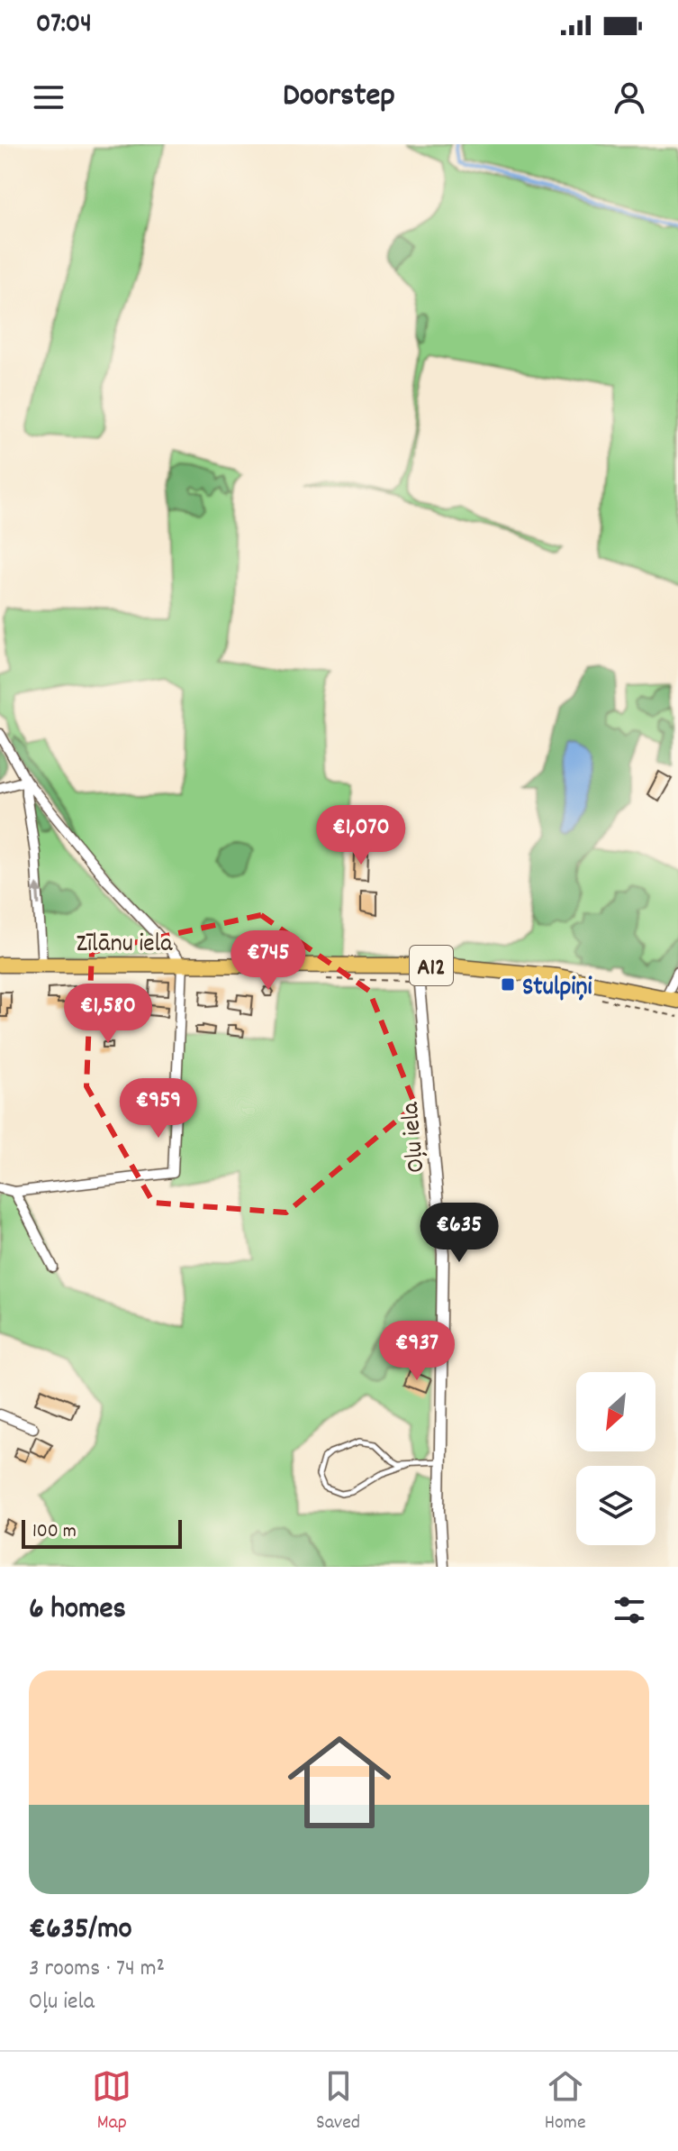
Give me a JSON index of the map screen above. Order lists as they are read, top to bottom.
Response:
{
  "streets": {
    "highway": ["Zīlānu iela", "A12"],
    "street": ["Oļu iela"]
  },
  "crossings": [
    ["Zīlānu iela", "Oļu iela"]
  ],
  "places": {
    "transit": ["Stulpiņi"]
  },
  "scale_bar": "100 m",
  "north": "bottom left",
  "page": {
    "status": "07:04",
    "header": "Doorstep",
    "price": [
      "€1,070",
      "€745",
      "€1,580",
      "€959",
      "€635",
      "€937"
    ],
    "scale": "100 m",
    "heading": "6 homes",
    "list": [
      {
        "name": "€635/mo",
        "note": "3 rooms · 74 m² · Oļu iela"
      }
    ],
    "tabs": ["Map", "Saved", "Home"]
  }
}
